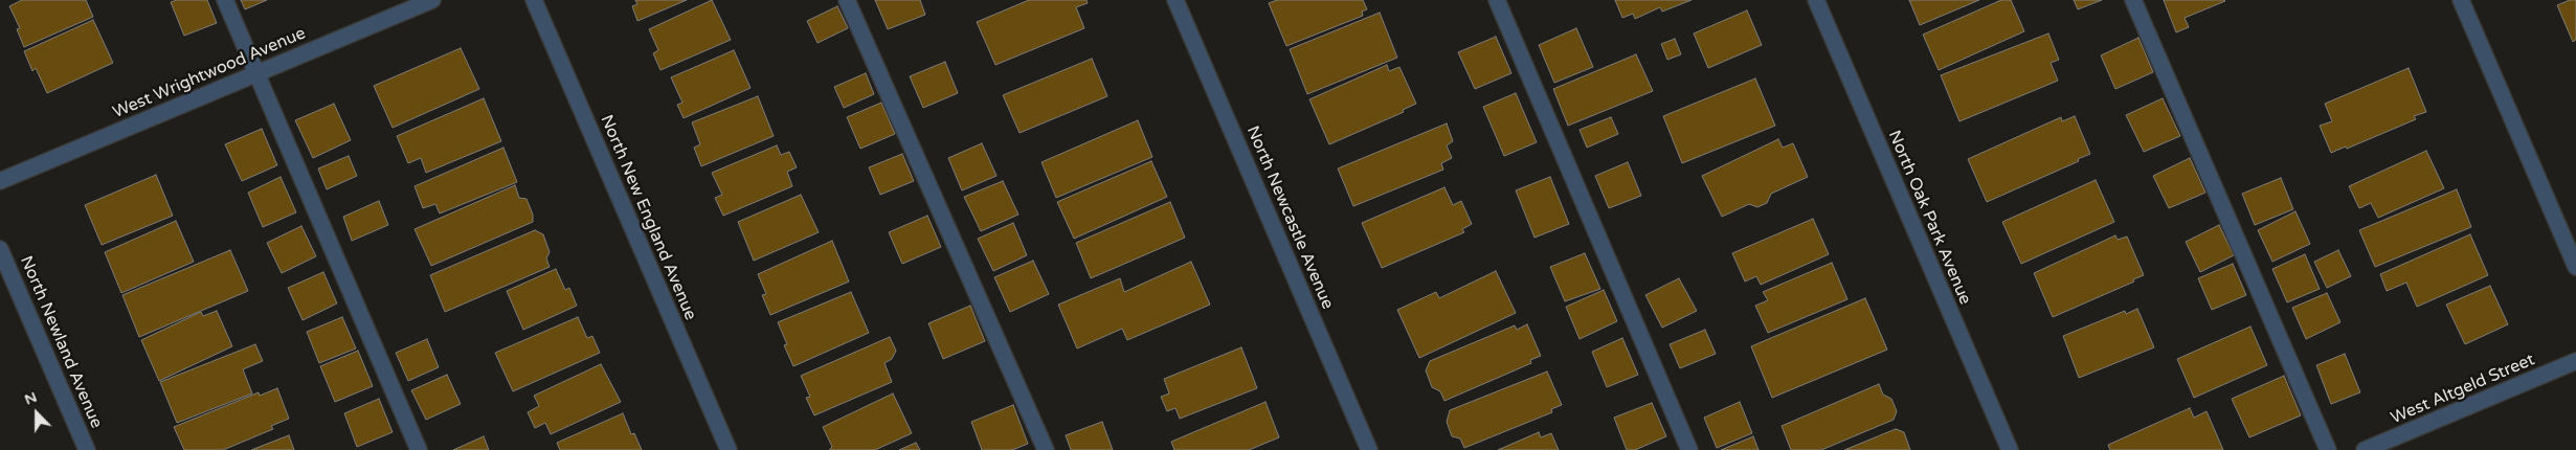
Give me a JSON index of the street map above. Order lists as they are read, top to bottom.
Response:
{
  "streets": {
    "street": [
      "West Wrightwood Avenue",
      "North New England Avenue",
      "North Newcastle Avenue",
      "North Oak Park Avenue",
      "North Newland Avenue",
      "West Altgeld Street"
    ]
  },
  "north": "top"
}
